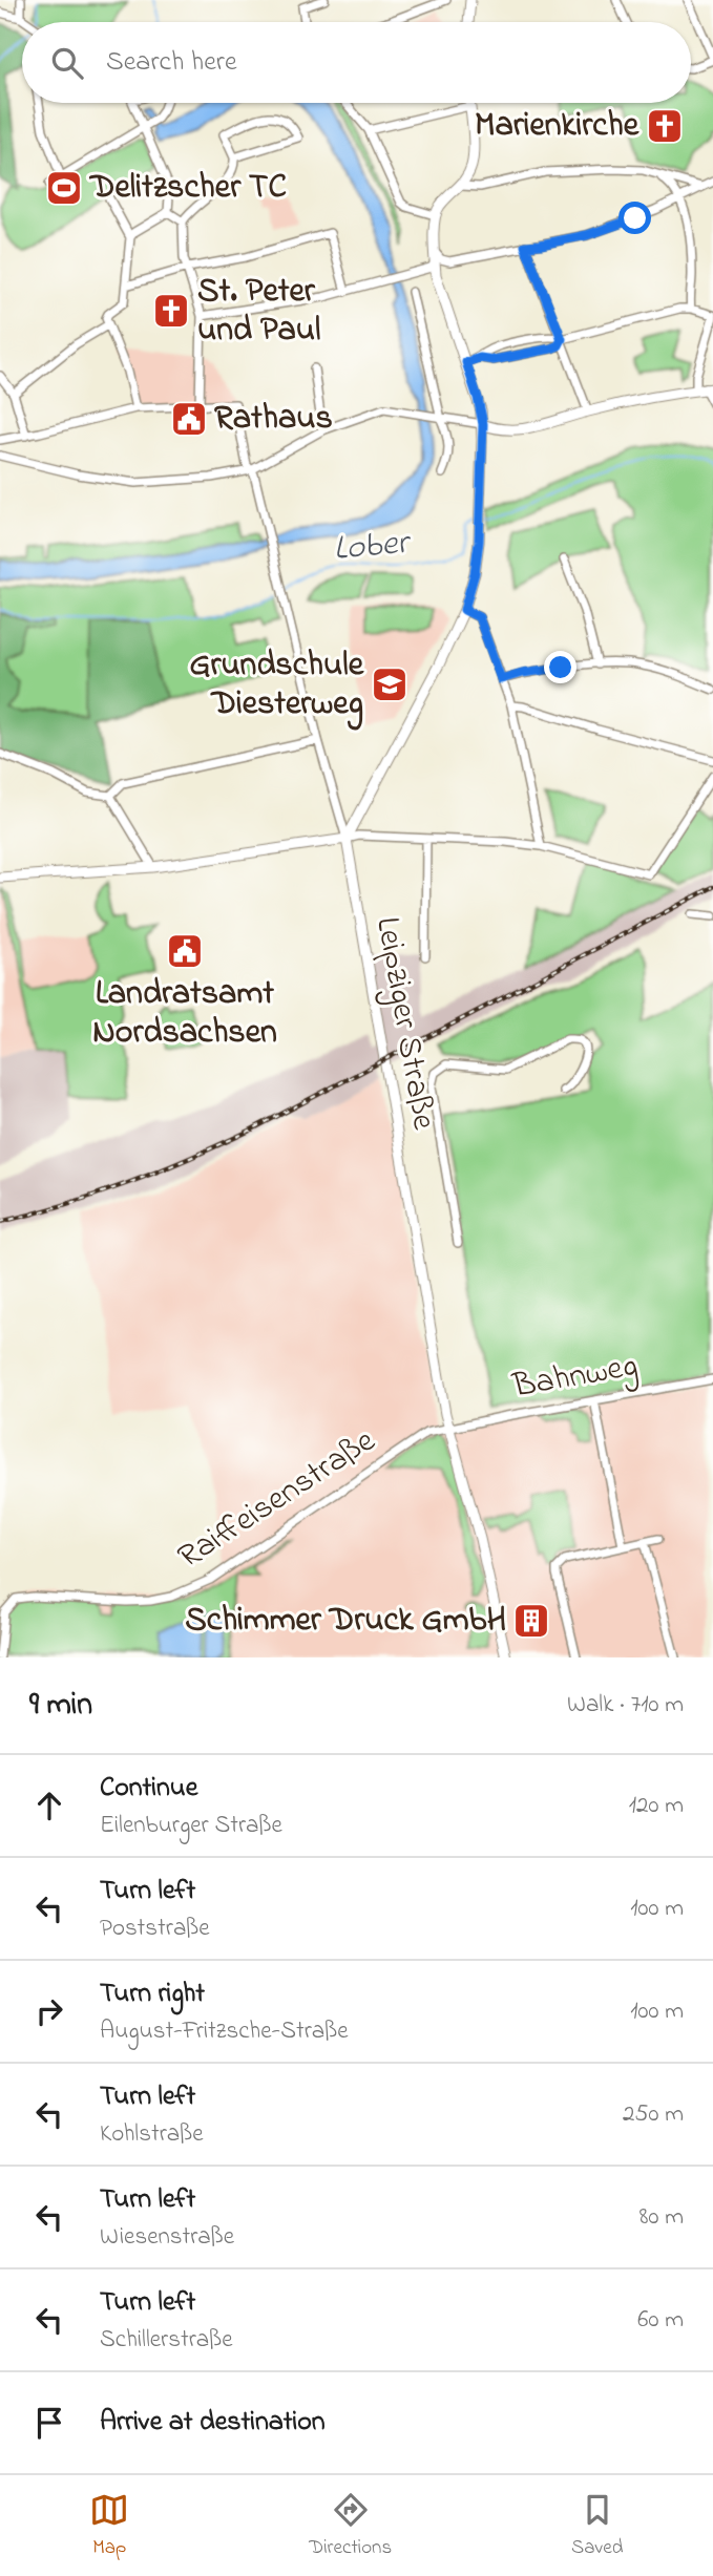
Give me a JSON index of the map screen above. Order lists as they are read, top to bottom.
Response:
{
  "streets": {
    "street": ["Leipziger Straße", "Bahnweg", "Raiffeisenstraße"]
  },
  "crossings": [
    ["Leipziger Straße", "Bahnweg"],
    ["Leipziger Straße", "Raiffeisenstraße"],
    ["Bahnweg", "Raiffeisenstraße"]
  ],
  "water": ["Lober"],
  "places": {
    "church": ["Marienkirche", "St. Peter und Paul"],
    "sports": ["Delitzscher TC"],
    "public building": ["Rathaus", "Landratsamt Nordsachsen"],
    "school or university": ["Grundschule Diesterweg"],
    "building": ["Schimmer Druck GmbH"]
  },
  "page": {
    "search": "Search here",
    "heading": ["9 min", "Walk · 710 m"],
    "list": [
      ["Continue", "Eilenburger Straße", "120 m"],
      ["Turn left", "Poststraße", "100 m"],
      ["Turn right", "August-Fritzsche-Straße", "100 m"],
      ["Turn left", "Kohlstraße", "250 m"],
      ["Turn left", "Wiesenstraße", "80 m"],
      ["Turn left", "Schillerstraße", "60 m"],
      "Arrive at destination"
    ],
    "nav": ["Map", "Directions", "Saved"]
  }
}
